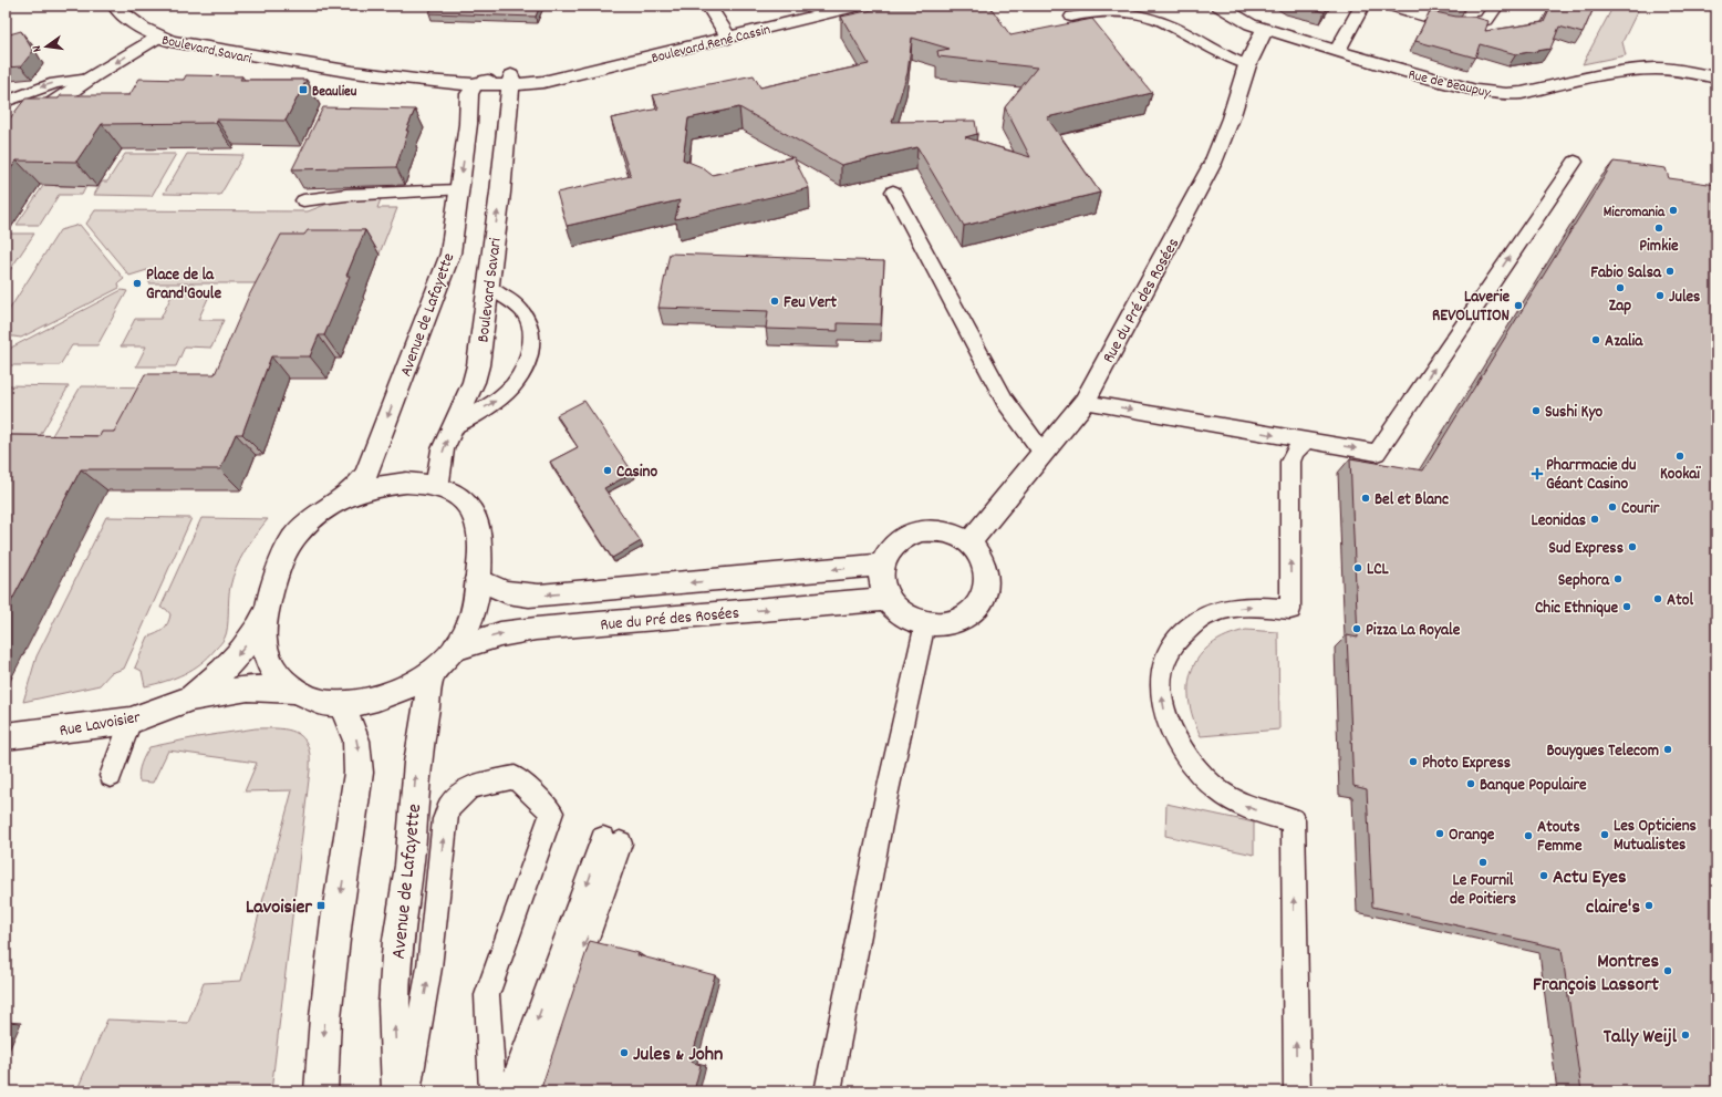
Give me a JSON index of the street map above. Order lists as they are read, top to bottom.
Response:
{
  "streets": {
    "street": [
      "Boulevard René Cassin",
      "Boulevard Savari",
      "Rue de Beaupuy",
      "Rue du Pré des Rosées",
      "Avenue de Lafayette",
      "Rue Lavoisier"
    ]
  },
  "crossings": [
    ["Boulevard René Cassin", "Boulevard Savari"],
    ["Boulevard Savari", "Avenue de Lafayette"],
    ["Rue de Beaupuy", "Rue du Pré des Rosées"],
    ["Rue du Pré des Rosées", "Avenue de Lafayette"],
    ["Avenue de Lafayette", "Rue Lavoisier"]
  ],
  "places": {
    "transit": ["Beaulieu", "Lavoisier"],
    "other": [
      "Micromania",
      "Pimkie",
      "Fabio Salsa",
      "Place de la Grand'Goule",
      "Zap",
      "Jules",
      "Feu Vert",
      "Laverie REVOLUTION",
      "Azalia",
      "Sushi Kyo",
      "Kookaï",
      "Casino",
      "Bel et Blanc",
      "Courir",
      "Leonidas",
      "Sud Express",
      "LCL",
      "Sephora",
      "Atol",
      "Chic Ethnique",
      "Pizza La Royale",
      "Bouygues Telecom",
      "Photo Express",
      "Banque Populaire",
      "Orange",
      "Les Opticiens Mutualistes",
      "Atouts Femme",
      "Le Fournil de Poitiers",
      "Actu Eyes",
      "claire's",
      "Montres François Lassort",
      "Tally Weijl",
      "Jules & John"
    ],
    "health": ["Pharrmacie du Géant Casino"]
  },
  "north": "left"
}
